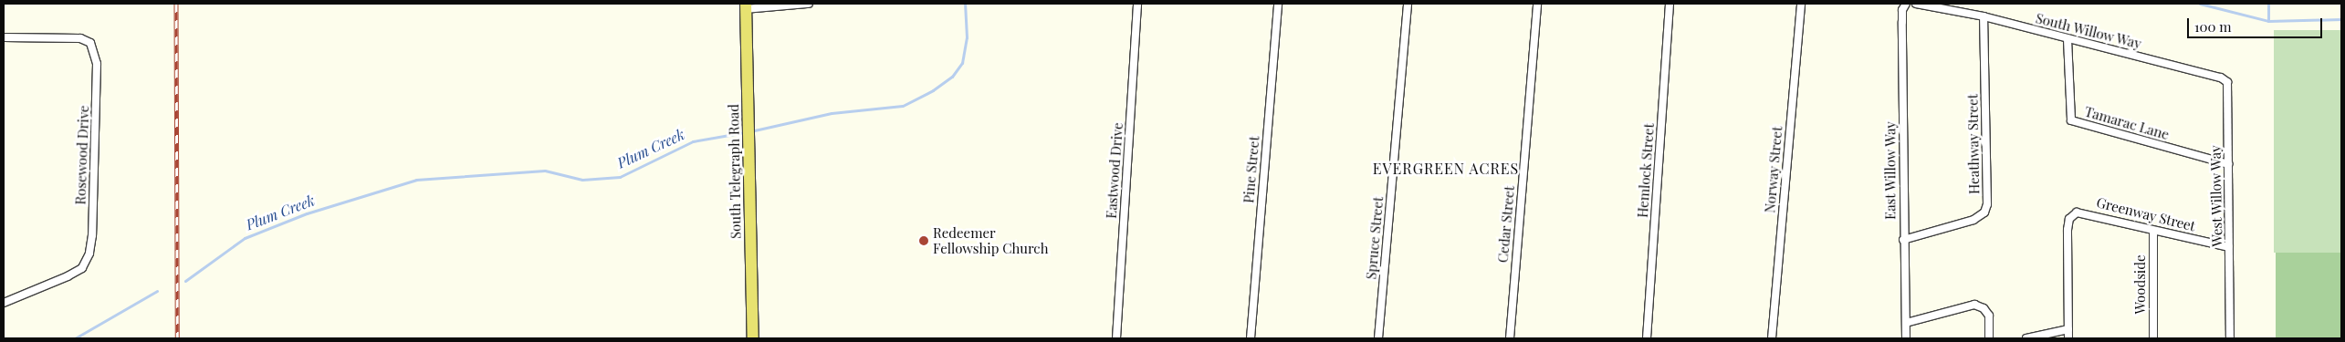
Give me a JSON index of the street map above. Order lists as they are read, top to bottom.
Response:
{
  "streets": {
    "main road": ["South Telegraph Road"],
    "street": [
      "South Willow Way",
      "Tamarac Lane",
      "Heathway Street",
      "Rosewood Drive",
      "Pine Street",
      "Norway Street",
      "Eastwood Drive",
      "Hemlock Street",
      "East Willow Way",
      "West Willow Way",
      "Greenway Street",
      "Cedar Street",
      "Spruce Street",
      "Woodside"
    ]
  },
  "crossings": [
    ["South Willow Way", "Tamarac Lane"],
    ["South Willow Way", "Heathway Street"],
    ["South Willow Way", "West Willow Way"],
    ["Tamarac Lane", "West Willow Way"],
    ["Heathway Street", "East Willow Way"],
    ["West Willow Way", "Greenway Street"],
    ["Greenway Street", "Woodside"]
  ],
  "districts": ["EVERGREEN ACRES"],
  "water": ["Plum Creek"],
  "places": ["Redeemer Fellowship Church"],
  "scale_bar": "100 m"
}
